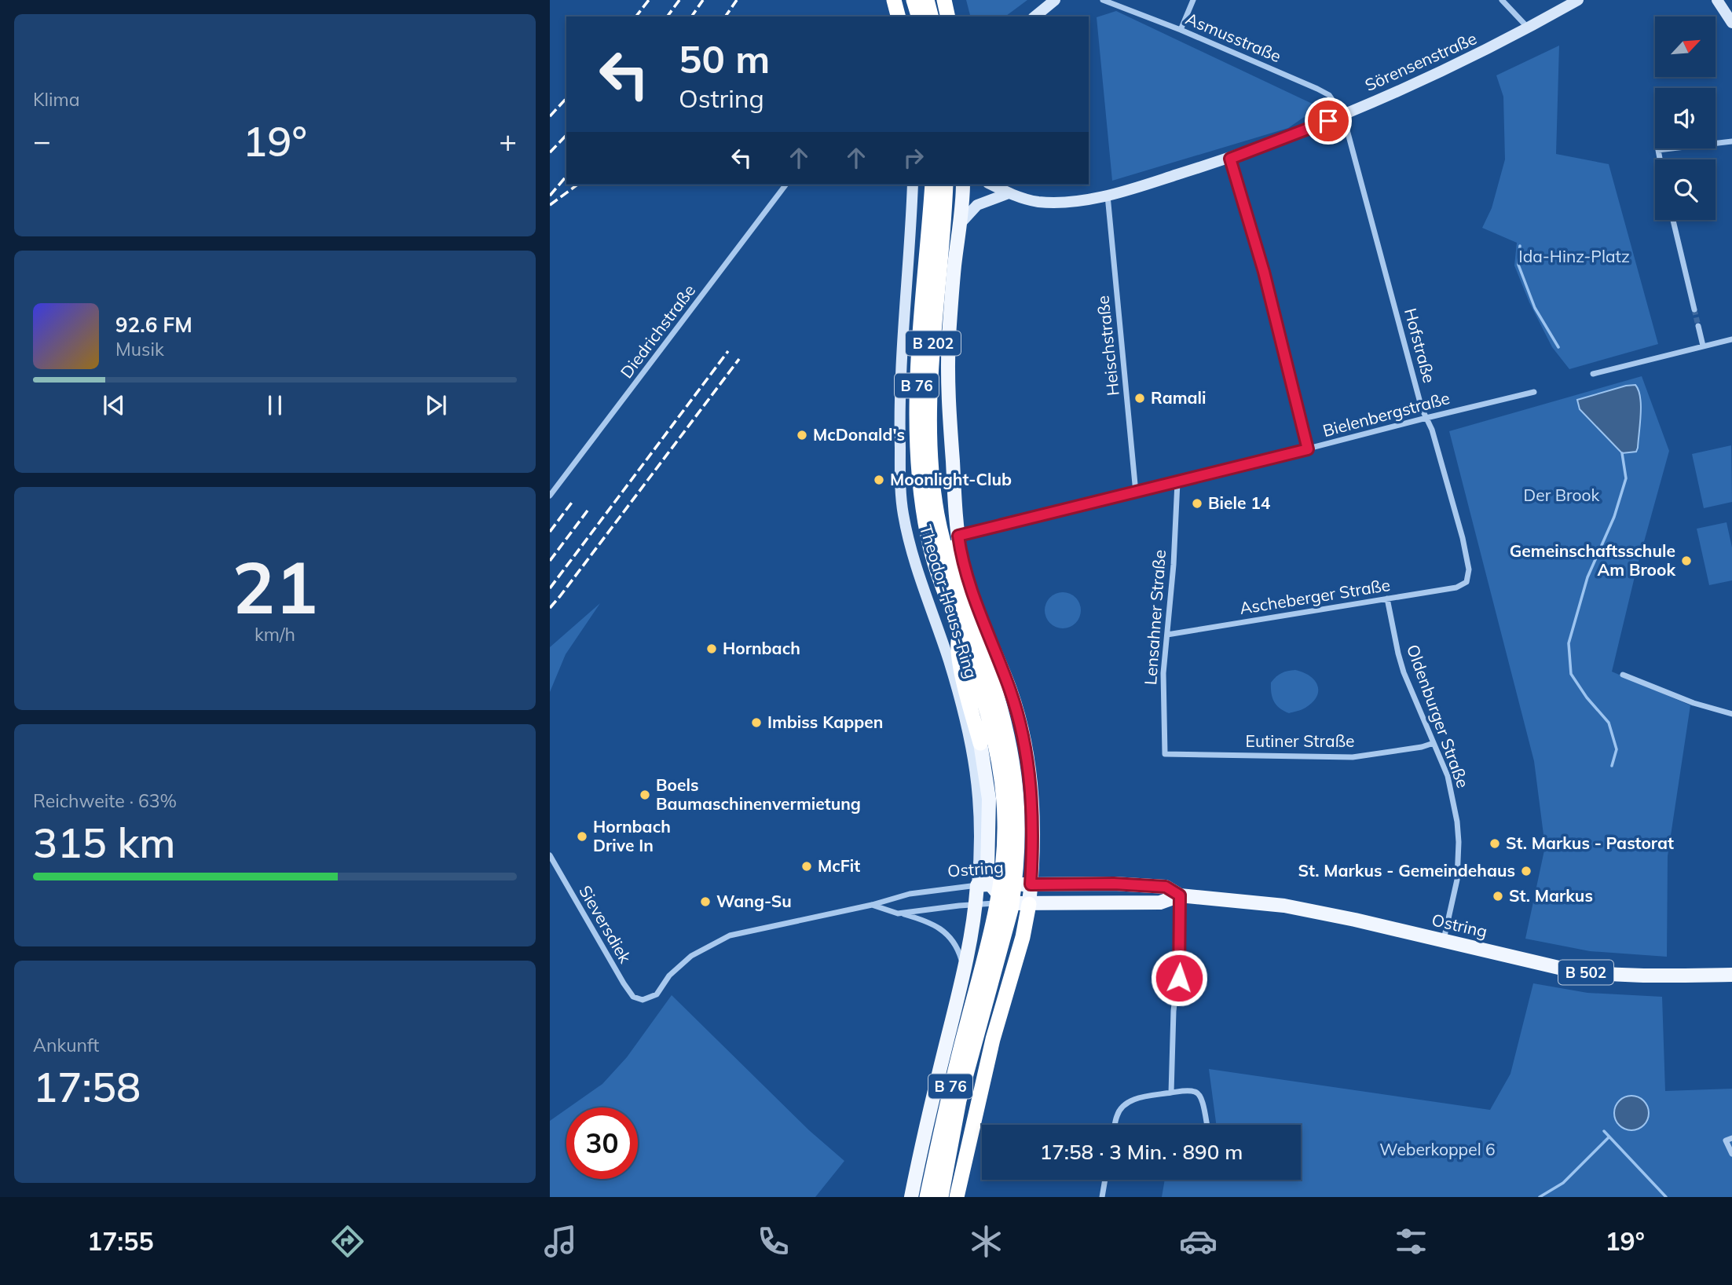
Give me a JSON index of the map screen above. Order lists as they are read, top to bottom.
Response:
{
  "streets": {
    "highway": ["B 202", "B 76", "Theodor-Heuss-Ring"],
    "main road": ["Sörensenstraße", "Ostring", "B 502"],
    "street": [
      "Asmusstraße",
      "Diedrichstraße",
      "Heischstraße",
      "Hofstraße",
      "Bielenbergstraße",
      "Ascheberger Straße",
      "Lensahner Straße",
      "Oldenburger Straße",
      "Eutiner Straße",
      "Sieversdiek"
    ]
  },
  "crossings": [
    ["Asmusstraße", "Sörensenstraße"],
    ["Asmusstraße", "Hofstraße"],
    ["Sörensenstraße", "Heischstraße"],
    ["Sörensenstraße", "Hofstraße"],
    ["Heischstraße", "Bielenbergstraße"],
    ["Hofstraße", "Bielenbergstraße"],
    ["Hofstraße", "Ascheberger Straße"],
    ["B 76", "Theodor-Heuss-Ring"],
    ["B 76", "Ostring"],
    ["Bielenbergstraße", "Theodor-Heuss-Ring"],
    ["Bielenbergstraße", "Lensahner Straße"],
    ["Ascheberger Straße", "Lensahner Straße"],
    ["Ascheberger Straße", "Oldenburger Straße"],
    ["Theodor-Heuss-Ring", "Ostring"],
    ["Lensahner Straße", "Eutiner Straße"],
    ["Oldenburger Straße", "Eutiner Straße"],
    ["Oldenburger Straße", "Ostring"],
    ["Ostring", "Sieversdiek"]
  ],
  "parks": ["Ida-Hinz-Platz", "Der Brook", "Weberkoppel 6"],
  "places": [
    "Ramali",
    "McDonald's",
    "Moonlight-Club",
    "Biele 14",
    "Gemeinschaftsschule Am Brook",
    "Hornbach",
    "Imbiss Kappen",
    "Boels Baumaschinenvermietung",
    "Hornbach Drive In",
    "St. Markus - Pastorat",
    "McFit",
    "St. Markus - Gemeindehaus",
    "St. Markus",
    "Wang-Su"
  ],
  "north": "top right",
  "page": {
    "tile": [
      "Klima",
      ["21", "km/h"],
      ["Reichweite · 63%", "315 km"],
      ["Ankunft", "17:58"]
    ],
    "turn": ["50 m", "Ostring"],
    "heat": ["−", "19°", "+"],
    "song": ["92.6 FM", "Musik"],
    "limit": "30",
    "trip": "17:58 · 3 Min. · 890 m",
    "tabs": ["17:55", "19°"]
  }
}
